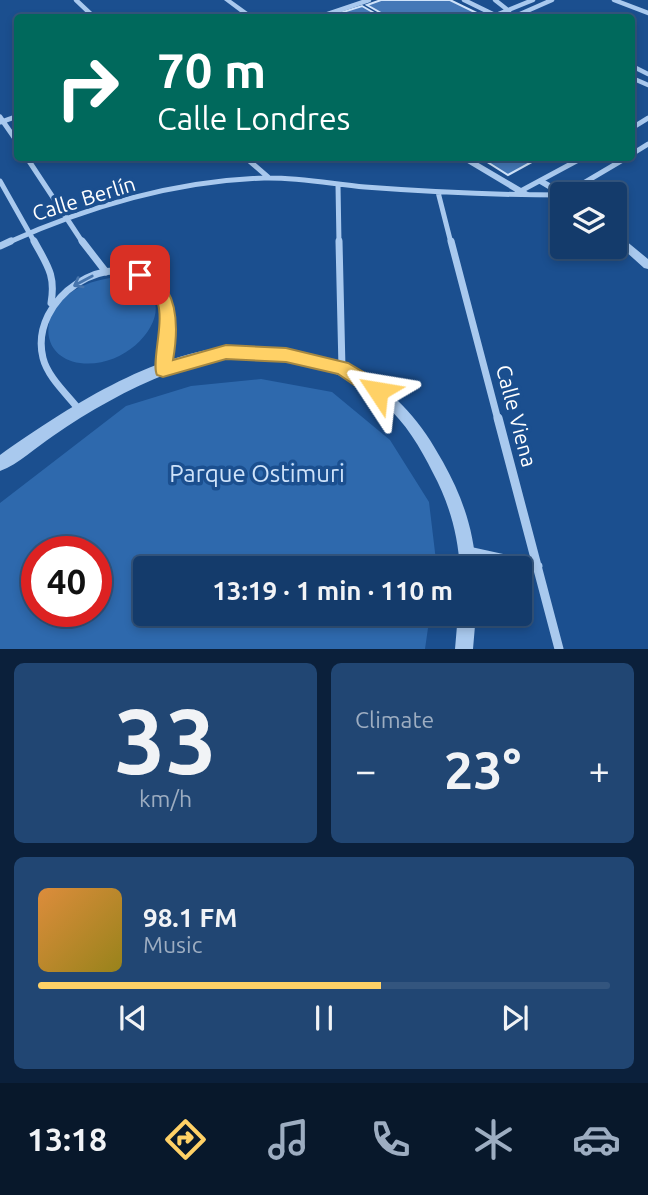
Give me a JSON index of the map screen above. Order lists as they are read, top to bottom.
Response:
{
  "streets": {
    "street": ["Calle Berlín", "Calle Viena"]
  },
  "crossings": [
    ["Calle Berlín", "Calle Viena"]
  ],
  "parks": ["Parque Ostimuri"],
  "page": {
    "turn": ["70 m", "Calle Londres"],
    "limit": "40",
    "trip": "13:19 · 1 min · 110 m",
    "tile": [
      ["33", "km/h"],
      "Climate"
    ],
    "heat": ["−", "23°", "+"],
    "song": ["98.1 FM", "Music"],
    "tabs": "13:18"
  }
}
